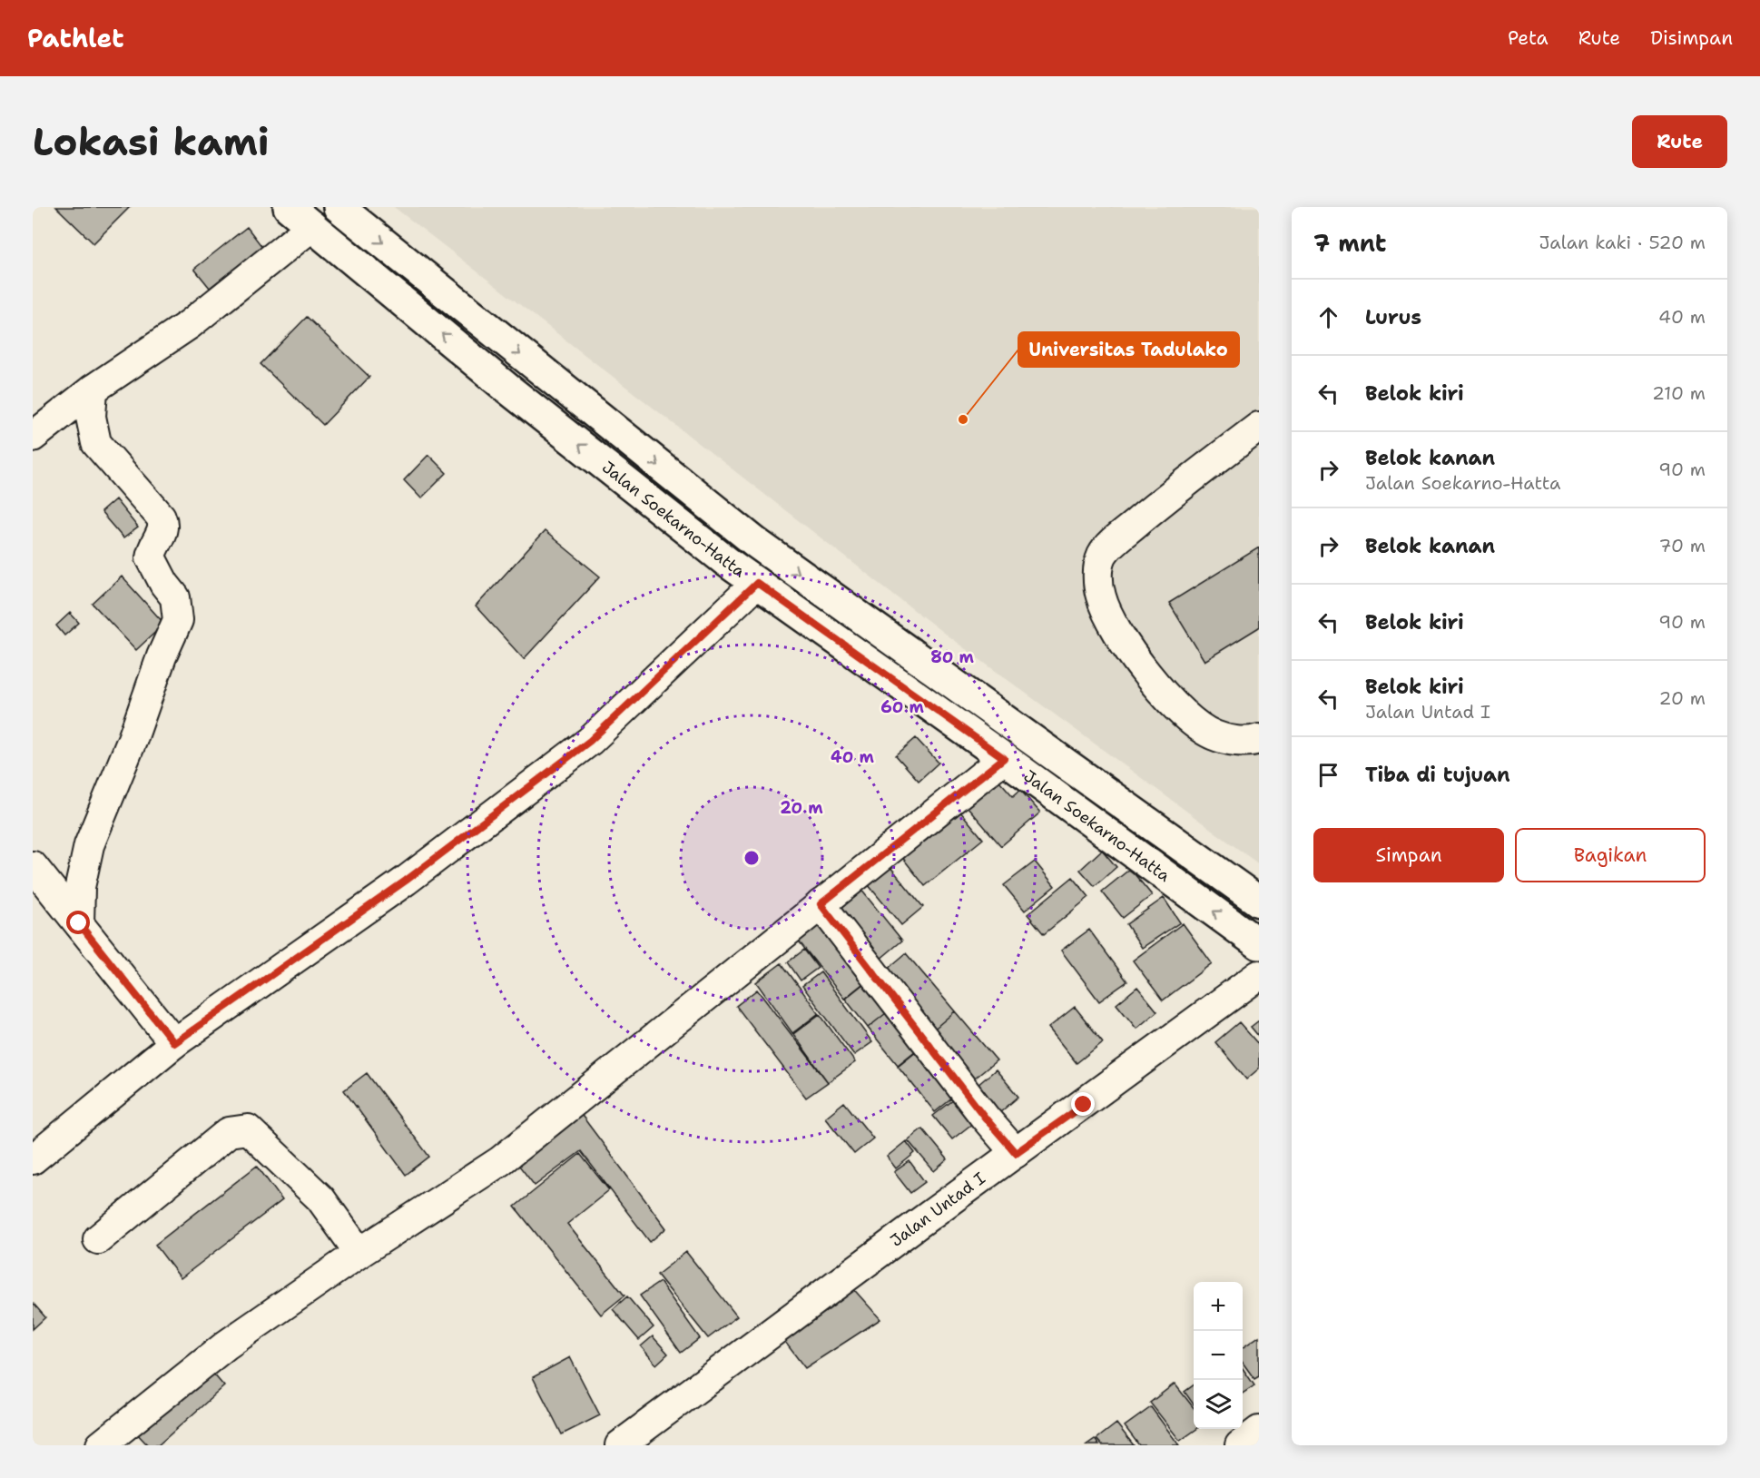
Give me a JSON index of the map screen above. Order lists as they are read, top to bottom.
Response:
{
  "streets": {
    "main road": ["Jalan Soekarno-Hatta"],
    "street": ["Jalan Untad I"]
  },
  "places": ["Universitas Tadulako"],
  "page": {
    "header": "Pathlet",
    "nav": ["Peta", "Rute", "Disimpan"],
    "buttons": [
      "Rute",
      ["Simpan", "Bagikan"]
    ],
    "title": "Lokasi kami",
    "heading": ["7 mnt", "Jalan kaki · 520 m"],
    "list": [
      ["Lurus", "40 m"],
      ["Belok kiri", "210 m"],
      ["Belok kanan", "Jalan Soekarno-Hatta", "90 m"],
      ["Belok kanan", "70 m"],
      ["Belok kiri", "90 m"],
      ["Belok kiri", "Jalan Untad I", "20 m"],
      "Tiba di tujuan"
    ],
    "map_buttons": ["+", "−"]
  },
  "rings": [
    "80 m",
    "60 m",
    "40 m",
    "20 m"
  ]
}
